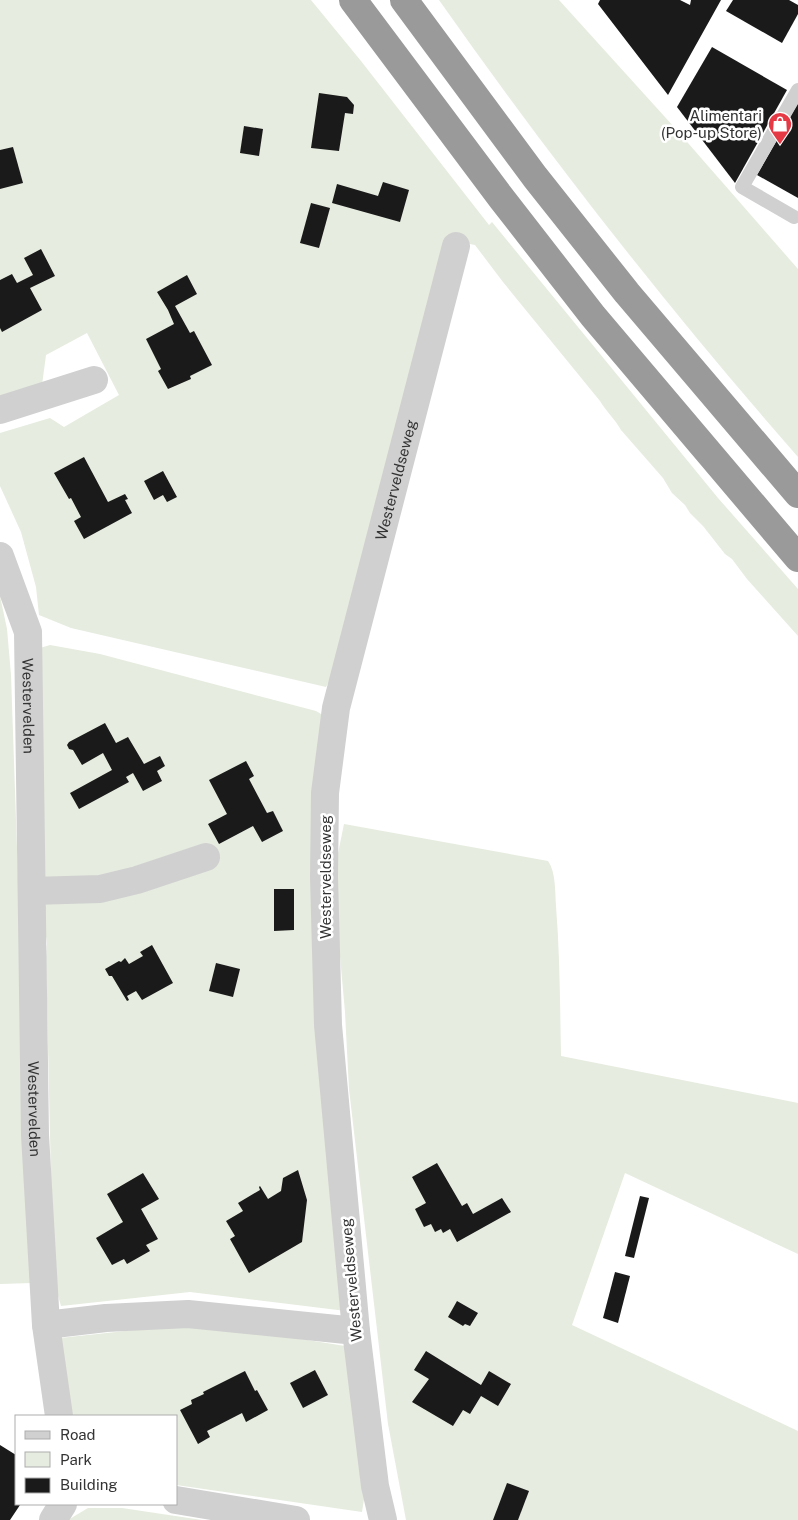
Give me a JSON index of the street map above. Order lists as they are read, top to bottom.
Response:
{
  "streets": {
    "street": ["Westerveldseweg", "Westervelden"]
  },
  "places": {
    "shop": ["Alimentari (Pop-up Store)"]
  },
  "legend": ["Road", "Park", "Building"]
}
